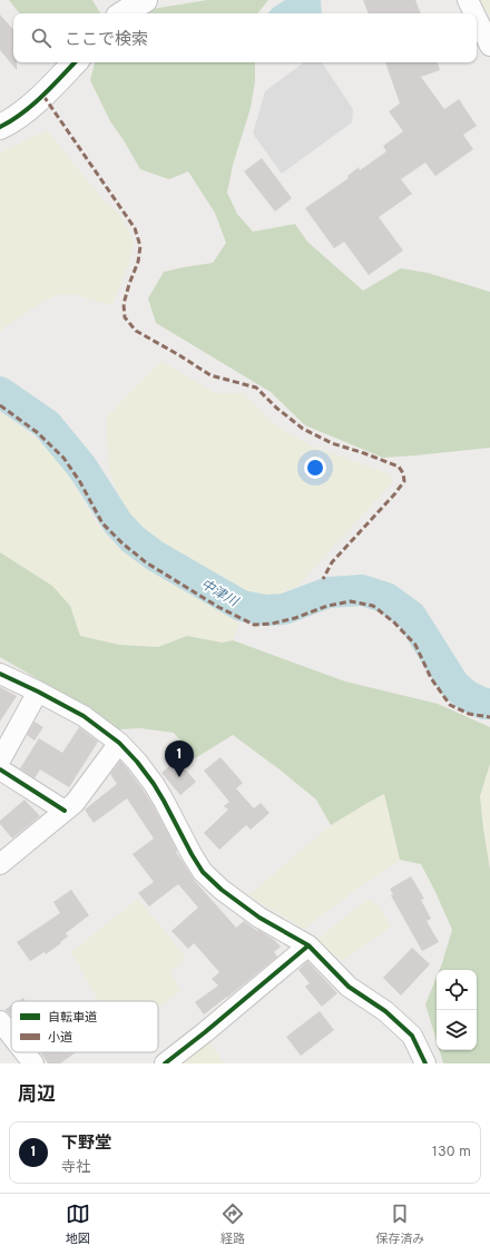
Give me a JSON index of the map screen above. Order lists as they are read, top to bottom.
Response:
{
  "water": ["中津川"],
  "legend": ["自転車道", "小道"],
  "page": {
    "search": "ここで検索",
    "pins": "1",
    "heading": "周辺",
    "list": [
      {
        "mark": "1",
        "name": "下野堂",
        "note": "寺社",
        "value": "130 m"
      }
    ],
    "nav": ["地図", "経路", "保存済み"]
  }
}
